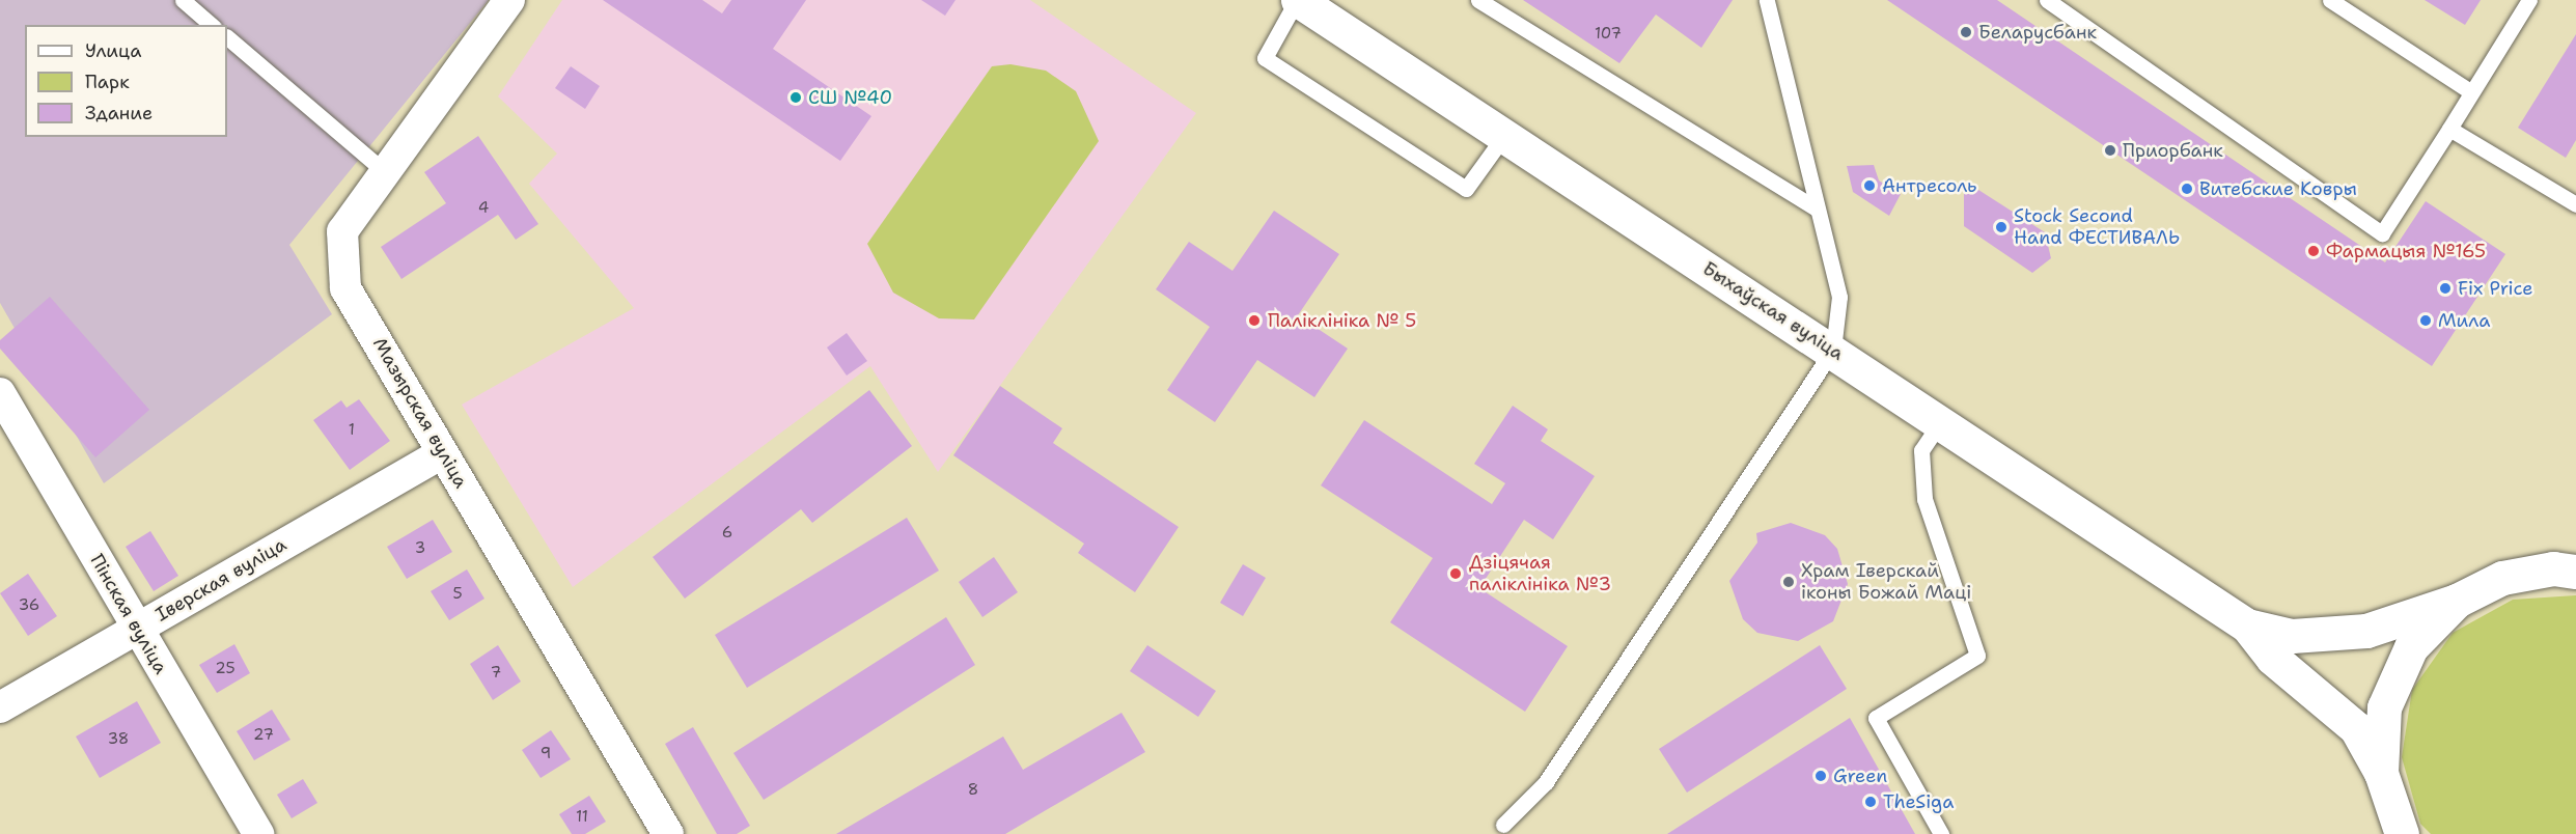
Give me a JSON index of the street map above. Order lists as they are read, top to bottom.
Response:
{
  "streets": {
    "main road": ["Быхаўская вуліца"],
    "street": ["Мазырская вуліца", "Іверская вуліца", "Пінская вуліца"]
  },
  "crossings": [
    ["Мазырская вуліца", "Іверская вуліца"],
    ["Іверская вуліца", "Пінская вуліца"]
  ],
  "places": [
    "Беларусбанк",
    "СШ №40",
    "Приорбанк",
    "Антресоль",
    "Витебские Ковры",
    "Stock Second Hand ФЕСТИВАЛЬ",
    "Фармацыя №165",
    "Fix Price",
    "Паліклініка № 5",
    "Мила",
    "Дзіцячая паліклініка №3",
    "Храм Іверскай іконы Божай Маці",
    "Green",
    "TheSiga"
  ],
  "house_numbers": [
    "107",
    "4",
    "1",
    "6",
    "3",
    "5",
    "36",
    "25",
    "7",
    "27",
    "38",
    "9",
    "8",
    "11"
  ],
  "legend": ["Улица", "Парк", "Здание"]
}
